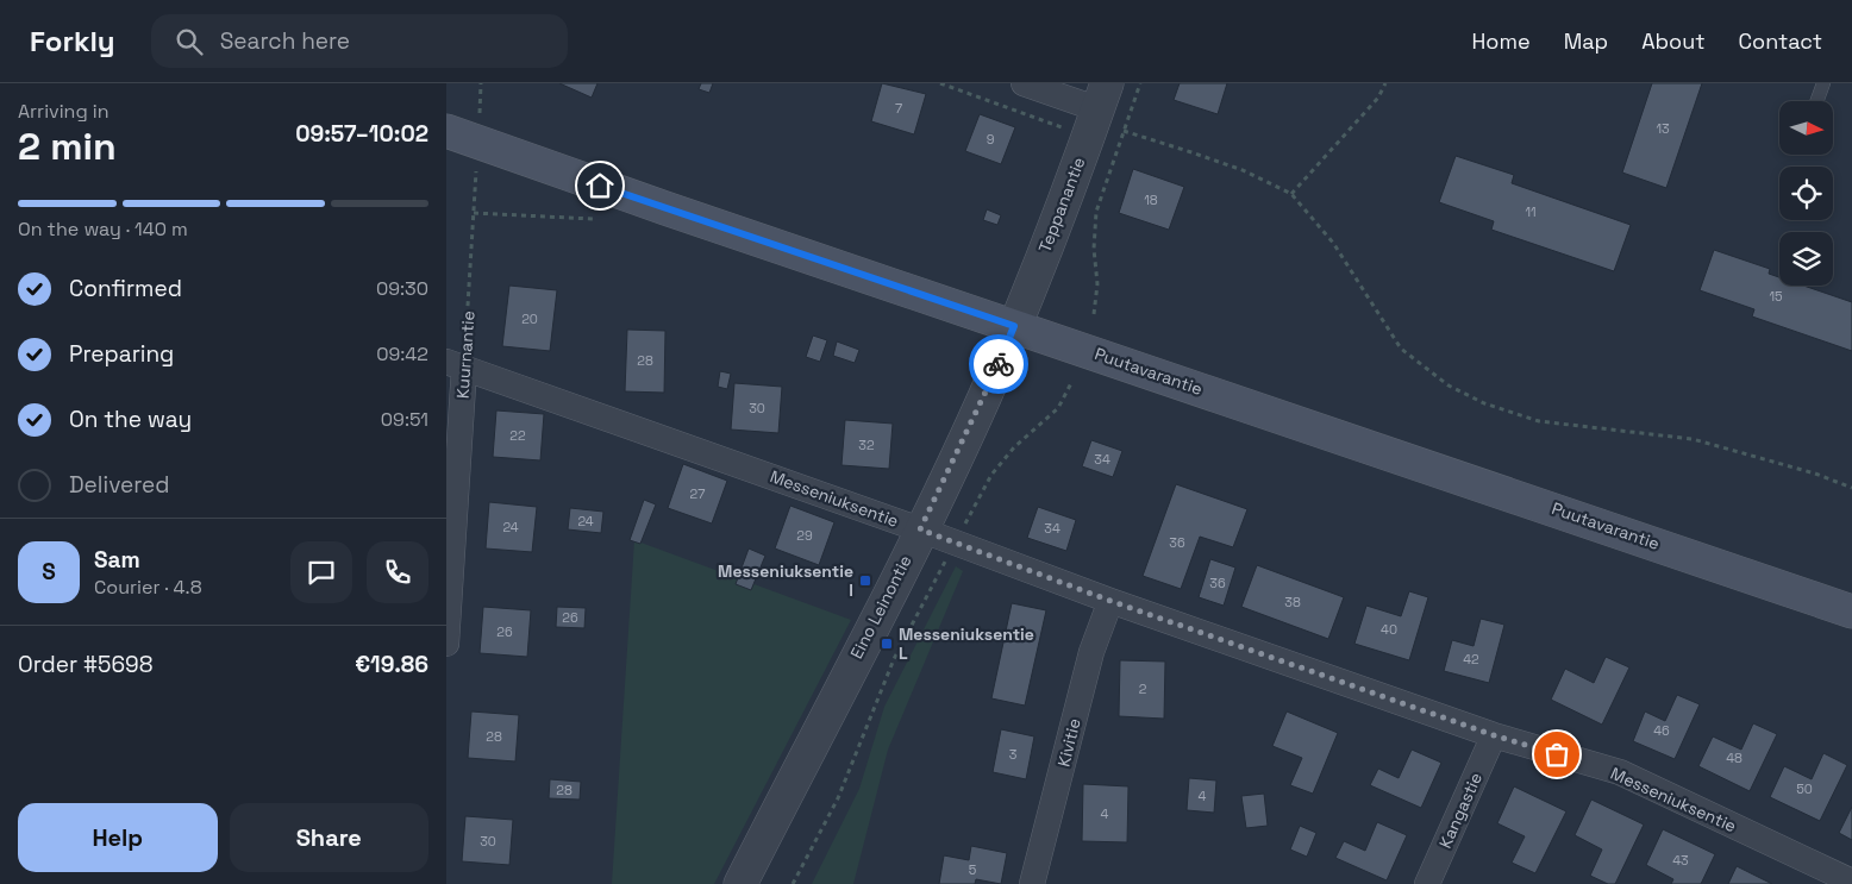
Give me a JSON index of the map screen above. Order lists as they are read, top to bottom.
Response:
{
  "streets": {
    "main road": ["Puutavarantie"],
    "street": [
      "Teppanantie",
      "Kuurnantie",
      "Messeniuksentie",
      "Eino Leinontie",
      "Kivitie",
      "Kangastie"
    ]
  },
  "crossings": [
    ["Teppanantie", "Puutavarantie"],
    ["Teppanantie", "Eino Leinontie"],
    ["Kuurnantie", "Messeniuksentie"],
    ["Puutavarantie", "Eino Leinontie"],
    ["Messeniuksentie", "Eino Leinontie"],
    ["Messeniuksentie", "Kivitie"],
    ["Messeniuksentie", "Kangastie"]
  ],
  "places": {
    "transit": ["Messeniuksentie I", "Messeniuksentie L"]
  },
  "house_numbers": [
    "7",
    "13",
    "9",
    "18",
    "11",
    "15",
    "20",
    "28",
    "30",
    "22",
    "32",
    "34",
    "27",
    "24",
    "24",
    "34",
    "29",
    "36",
    "36",
    "38",
    "26",
    "40",
    "26",
    "42",
    "2",
    "46",
    "28",
    "3",
    "48",
    "50",
    "28",
    "4",
    "4",
    "30",
    "43",
    "5"
  ],
  "north": "right",
  "page": {
    "header": "Forkly",
    "search": "Search here",
    "nav": [
      "Home",
      "Map",
      "About",
      "Contact"
    ],
    "heading": ["2 min", "Arriving in", "09:57–10:02"],
    "panel": [
      "Sam",
      "Courier · 4.8",
      "Order #5698",
      "€19.86"
    ],
    "bar": "On the way · 140 m",
    "list": [
      ["Confirmed", "09:30"],
      ["Preparing", "09:42"],
      ["On the way", "09:51"],
      "Delivered"
    ],
    "round": "S",
    "buttons": ["Help", "Share"]
  }
}
